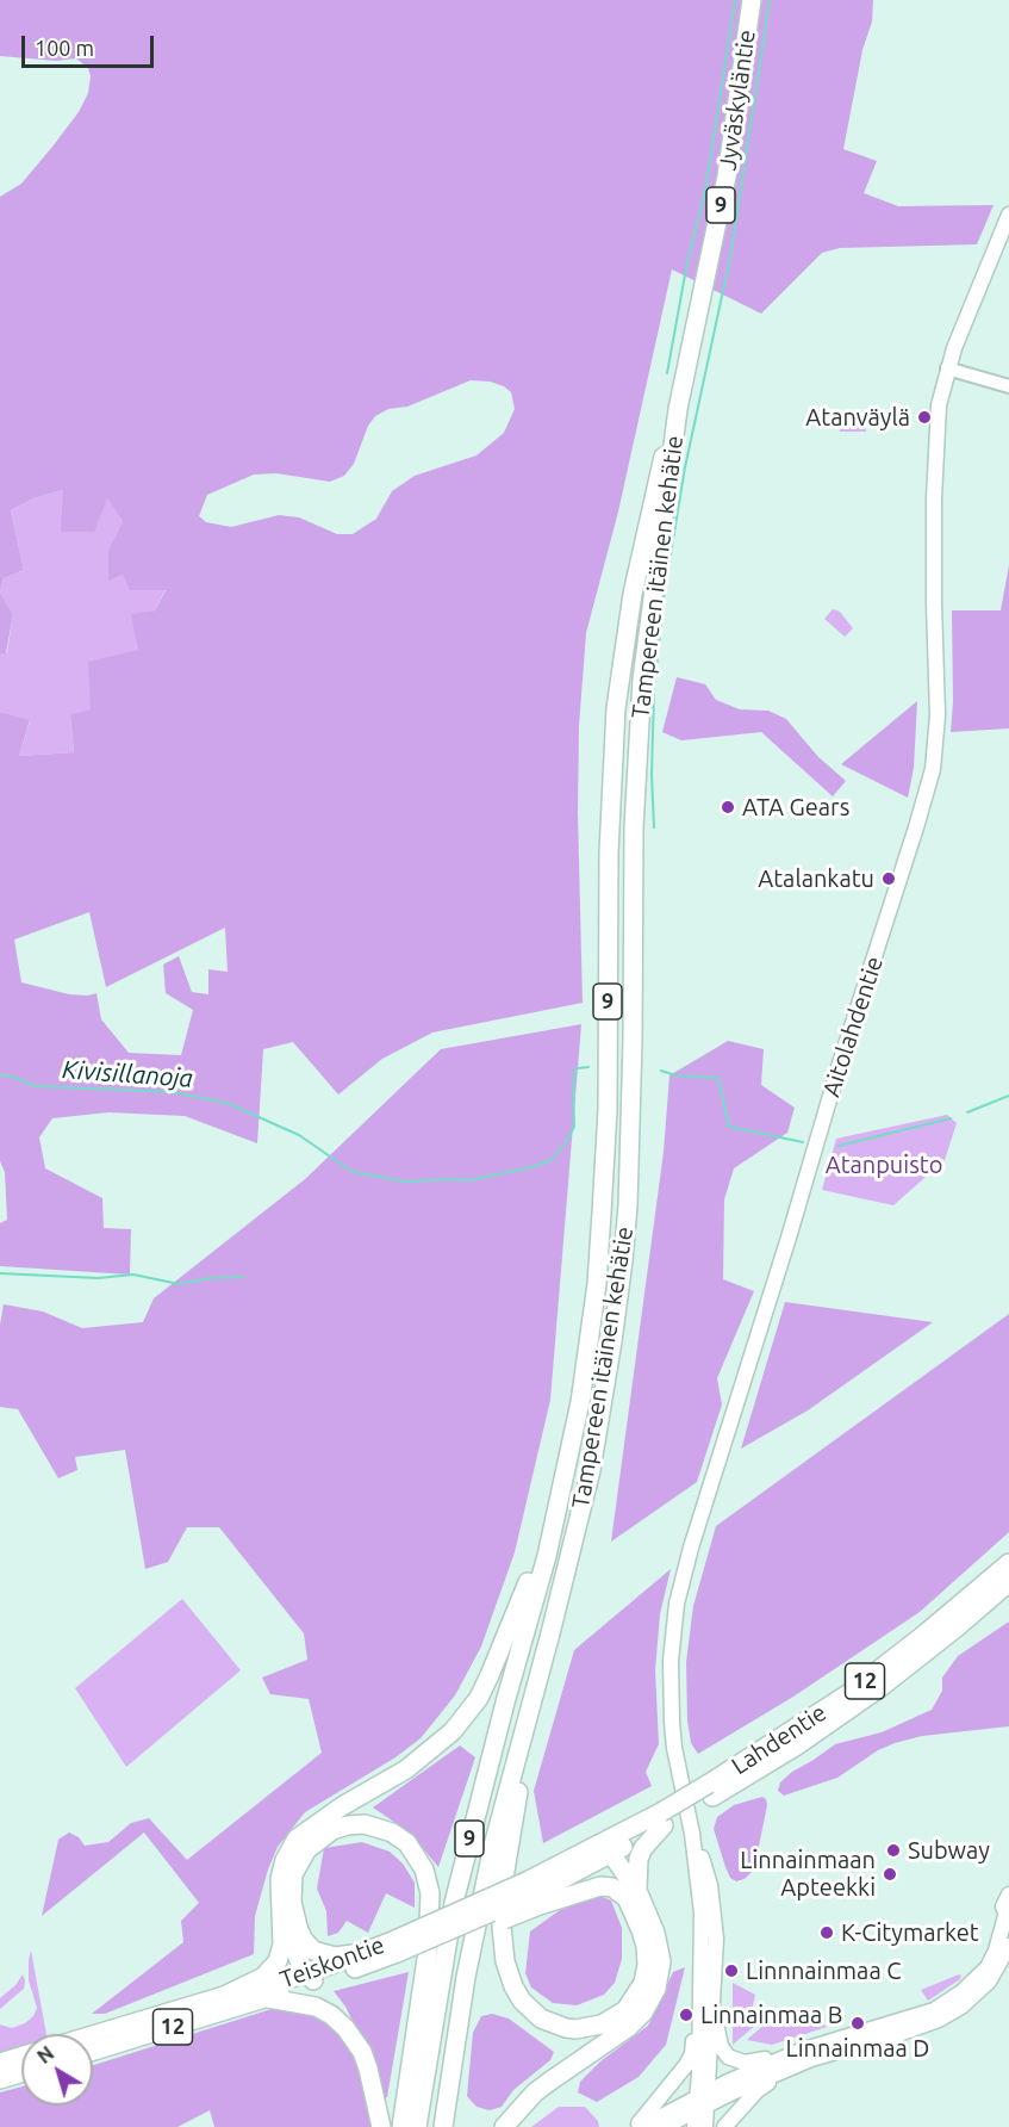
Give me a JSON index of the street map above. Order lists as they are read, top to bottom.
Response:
{
  "streets": {
    "highway": [
      "Jyväskyläntie",
      "9",
      "Tampereen itäinen kehätie",
      "12",
      "Lahdentie",
      "Teiskontie"
    ],
    "main road": ["Aitolahdentie"]
  },
  "crossings": [
    ["Jyväskyläntie", "Tampereen itäinen kehätie"],
    ["Lahdentie", "Teiskontie"]
  ],
  "water": ["Kivisillanoja"],
  "parks": ["Atanpuisto"],
  "places": [
    "Atanväylä",
    "ATA Gears",
    "Atalankatu",
    "Subway",
    "Linnainmaan Apteekki",
    "K-Citymarket",
    "Linnnainmaa C",
    "Linnainmaa B",
    "Linnainmaa D"
  ],
  "scale_bar": "100 m",
  "north": "top left"
}
